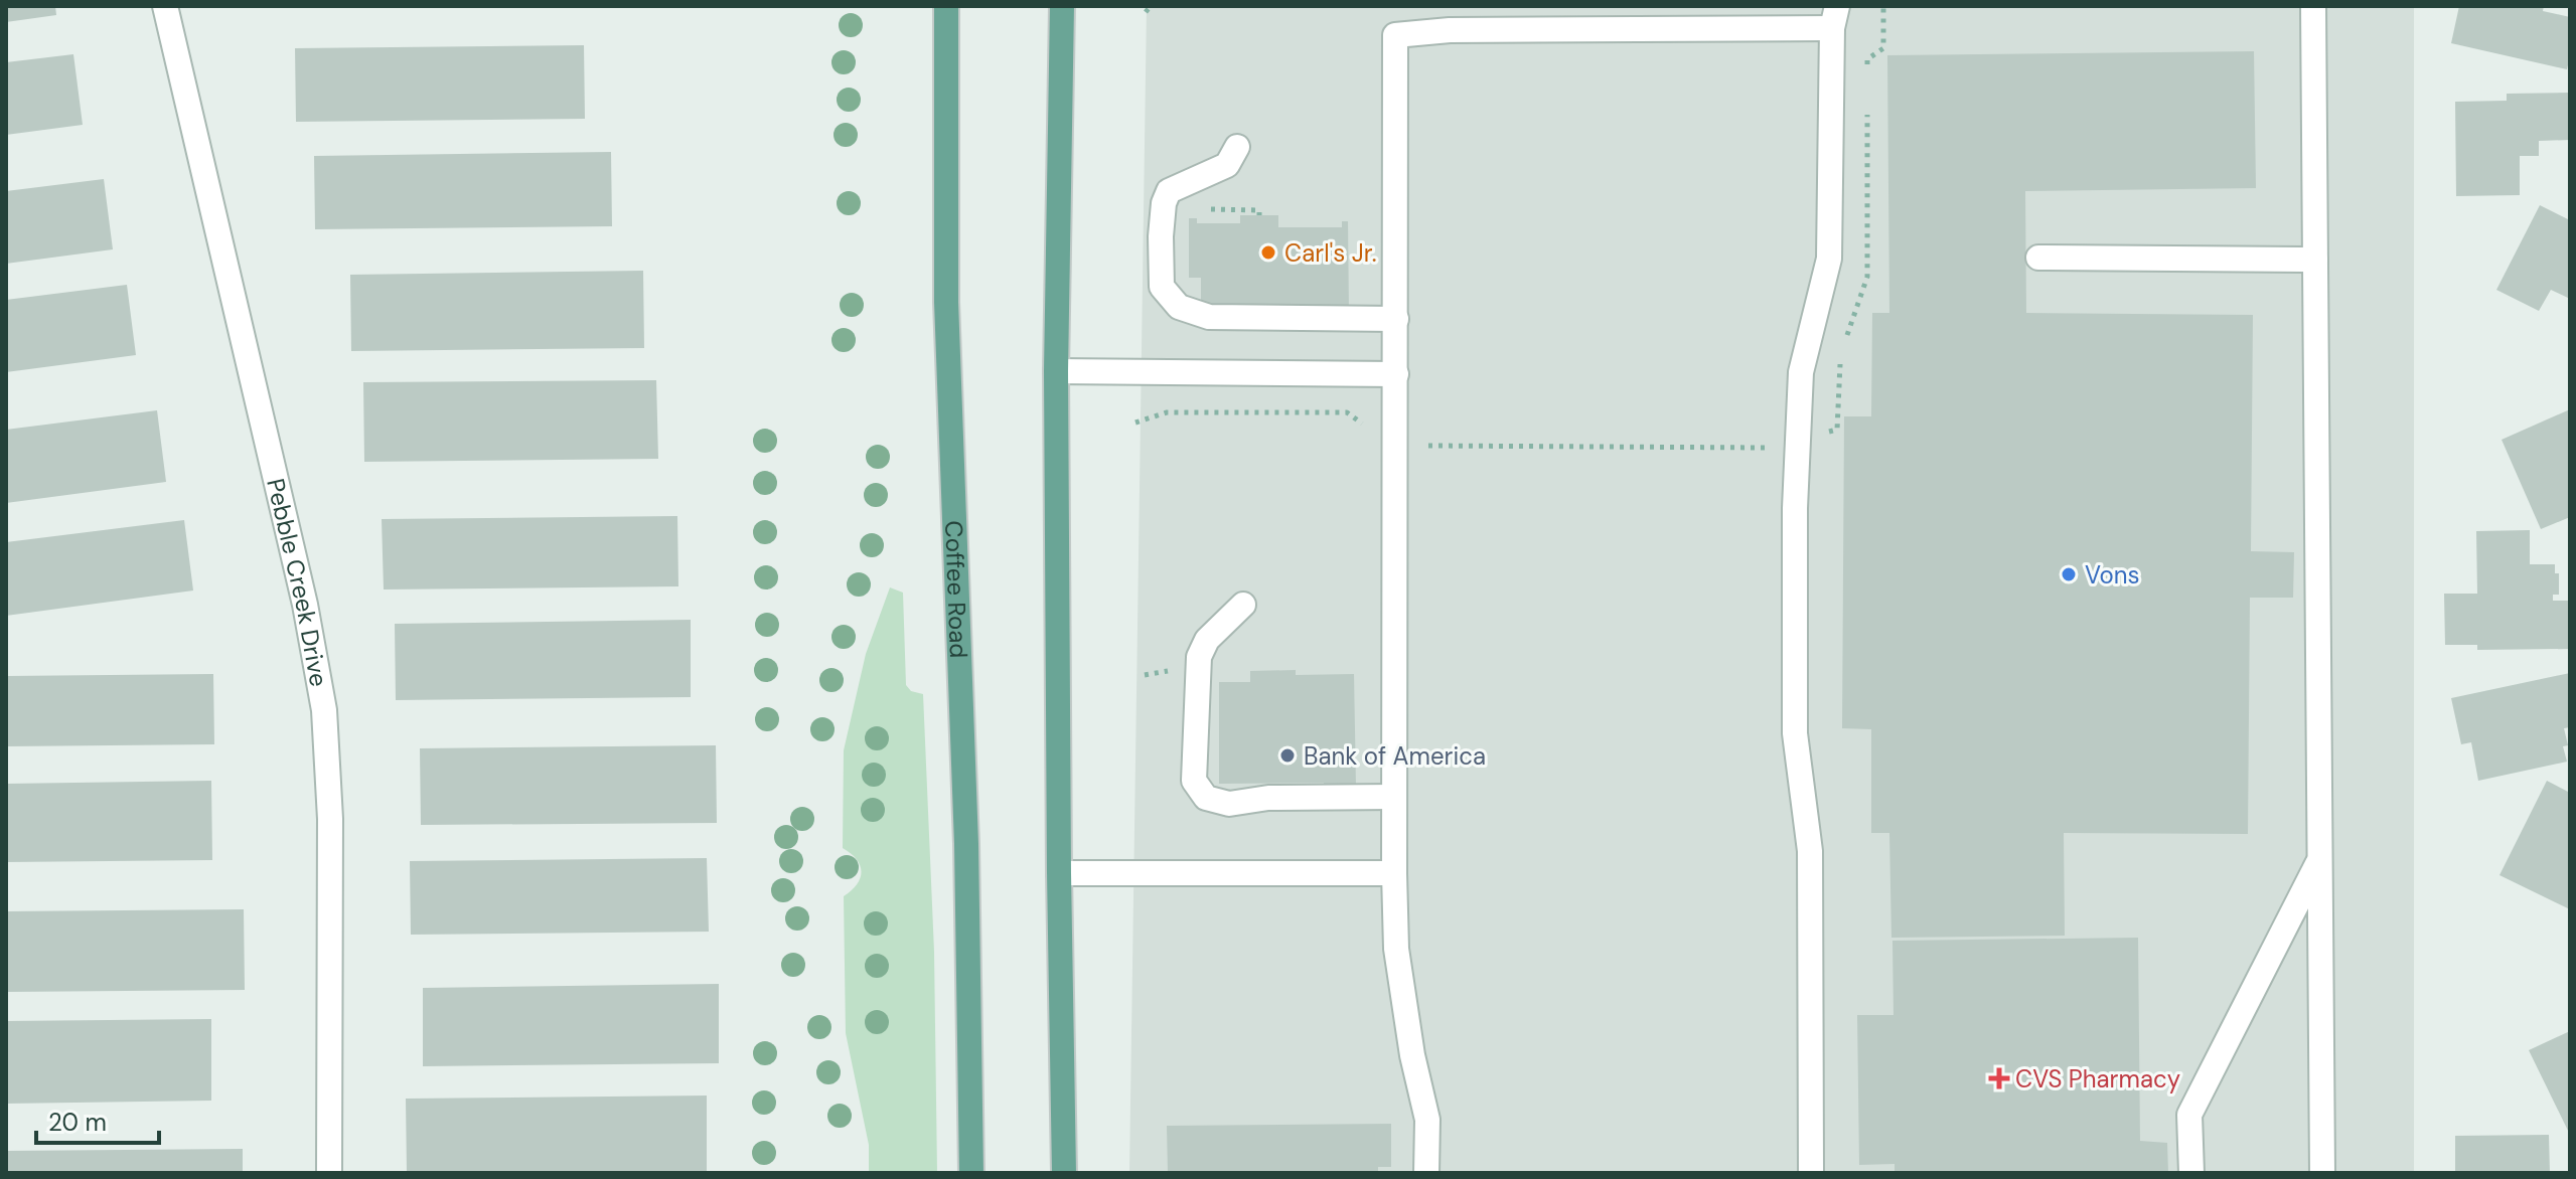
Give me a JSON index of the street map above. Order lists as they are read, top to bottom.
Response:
{
  "streets": {
    "main road": ["Coffee Road"],
    "street": ["Pebble Creek Drive"]
  },
  "places": {
    "other": ["Carl's Jr.", "Vons", "Bank of America"],
    "health": ["CVS Pharmacy"]
  },
  "scale_bar": "20 m"
}
